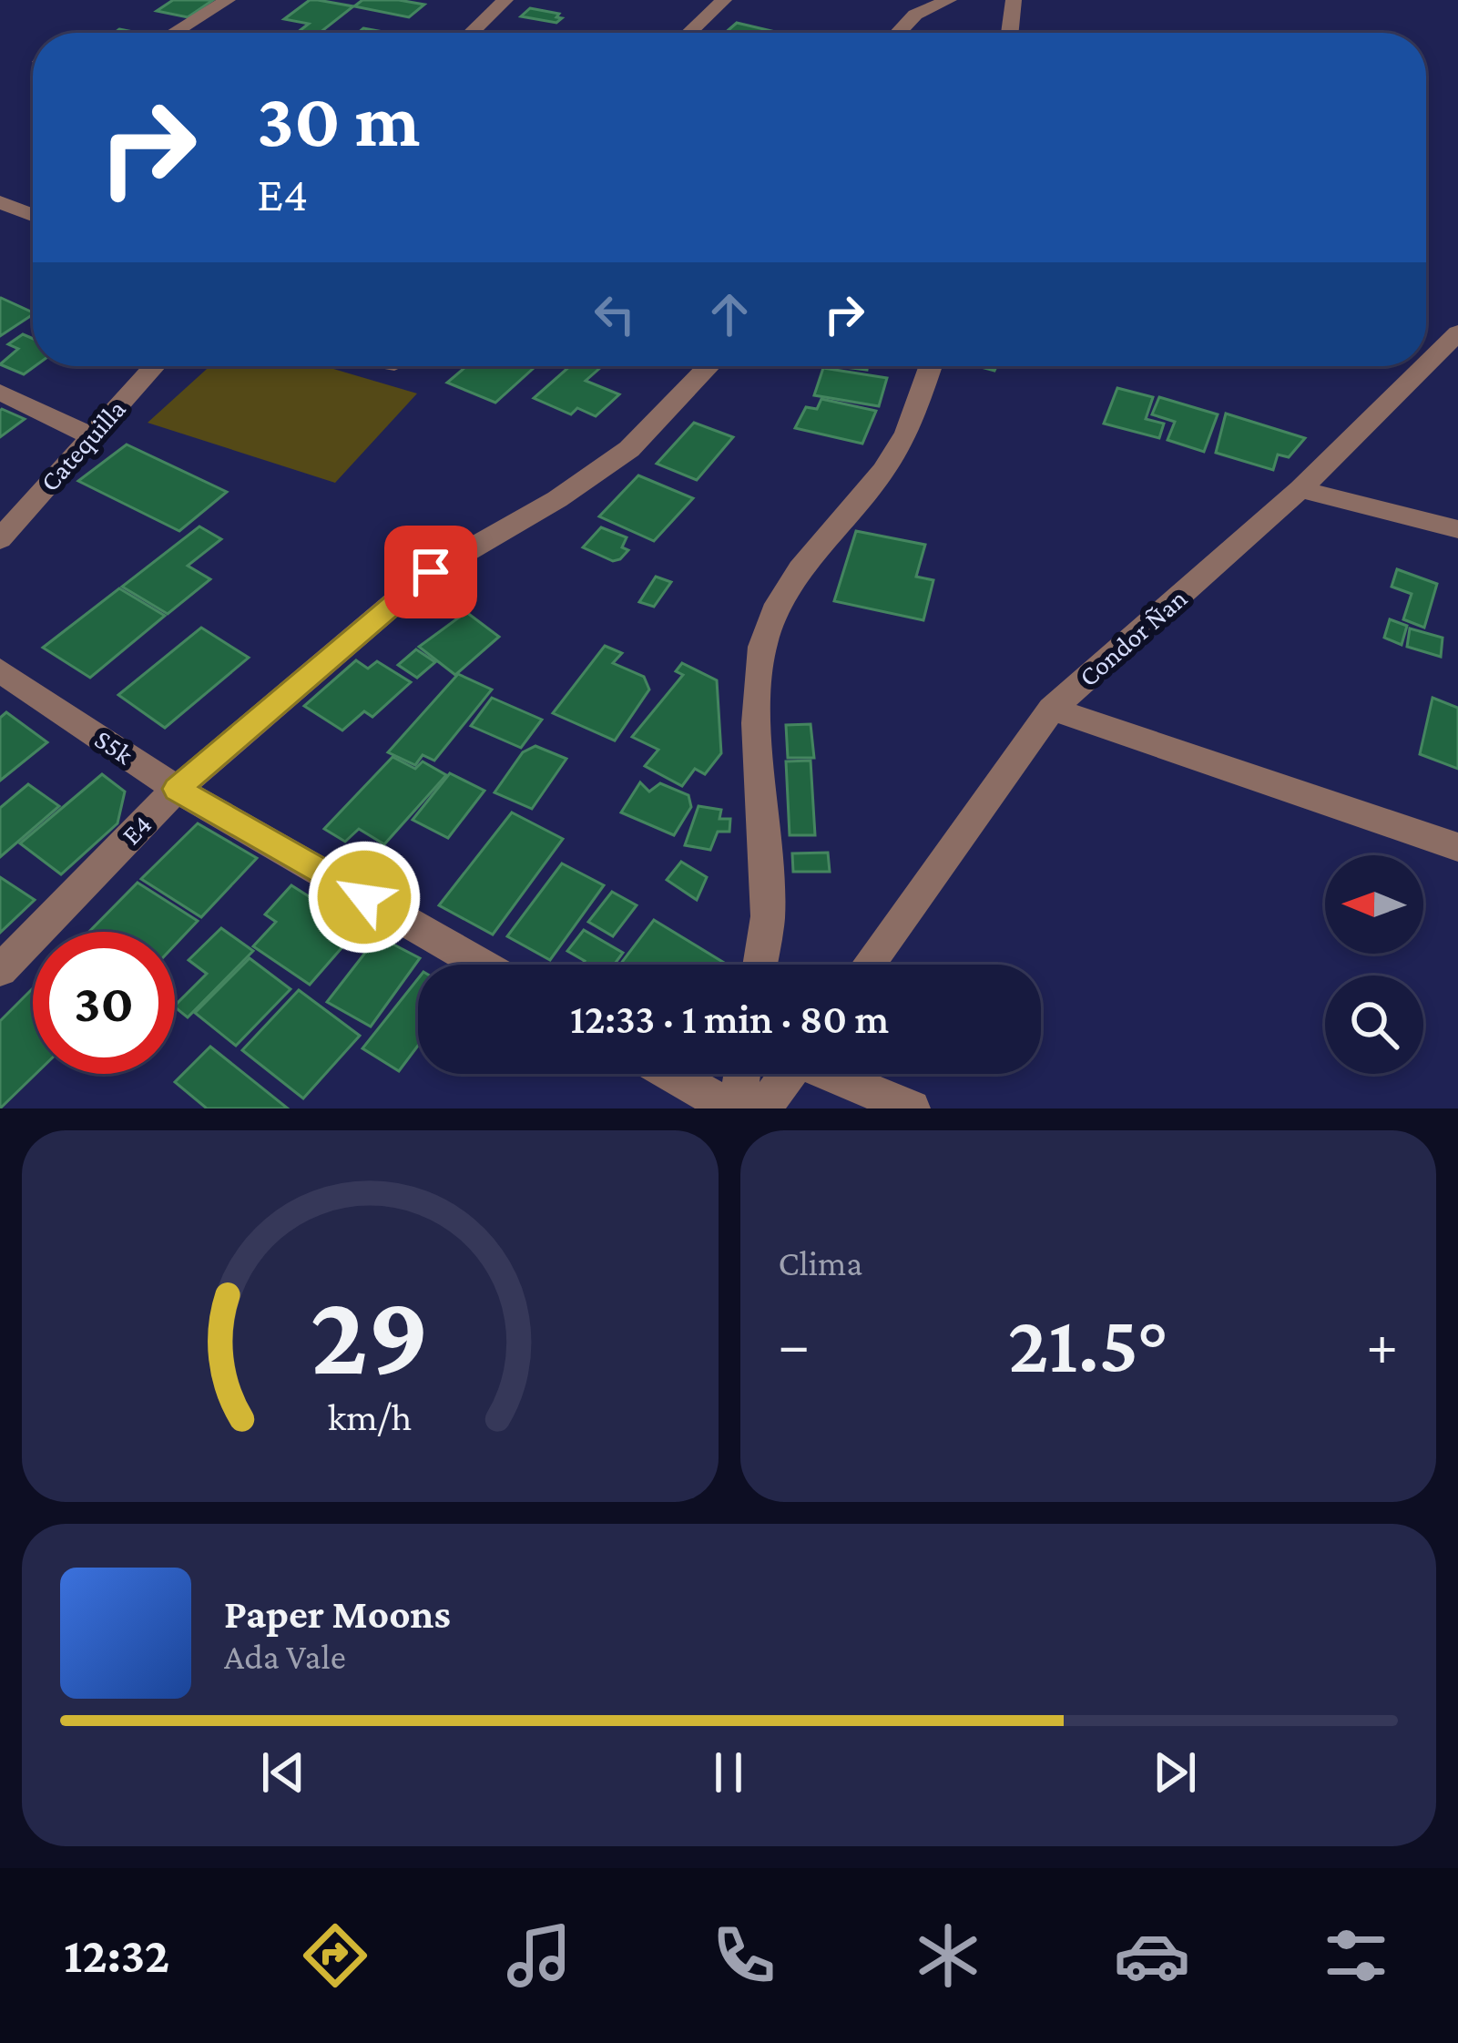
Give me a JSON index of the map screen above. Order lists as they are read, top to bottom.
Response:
{
  "streets": {
    "street": [
      "Catequilla",
      "Condor Ñan",
      "S5k",
      "E4"
    ]
  },
  "crossings": [
    ["S5k", "E4"]
  ],
  "north": "left",
  "page": {
    "turn": ["30 m", "E4"],
    "limit": "30",
    "trip": "12:33 · 1 min · 80 m",
    "tile": "Clima",
    "heat": ["−", "21.5°", "+"],
    "song": ["Paper Moons", "Ada Vale"],
    "tabs": "12:32",
    "gauge": ["29", "km/h"]
  }
}
